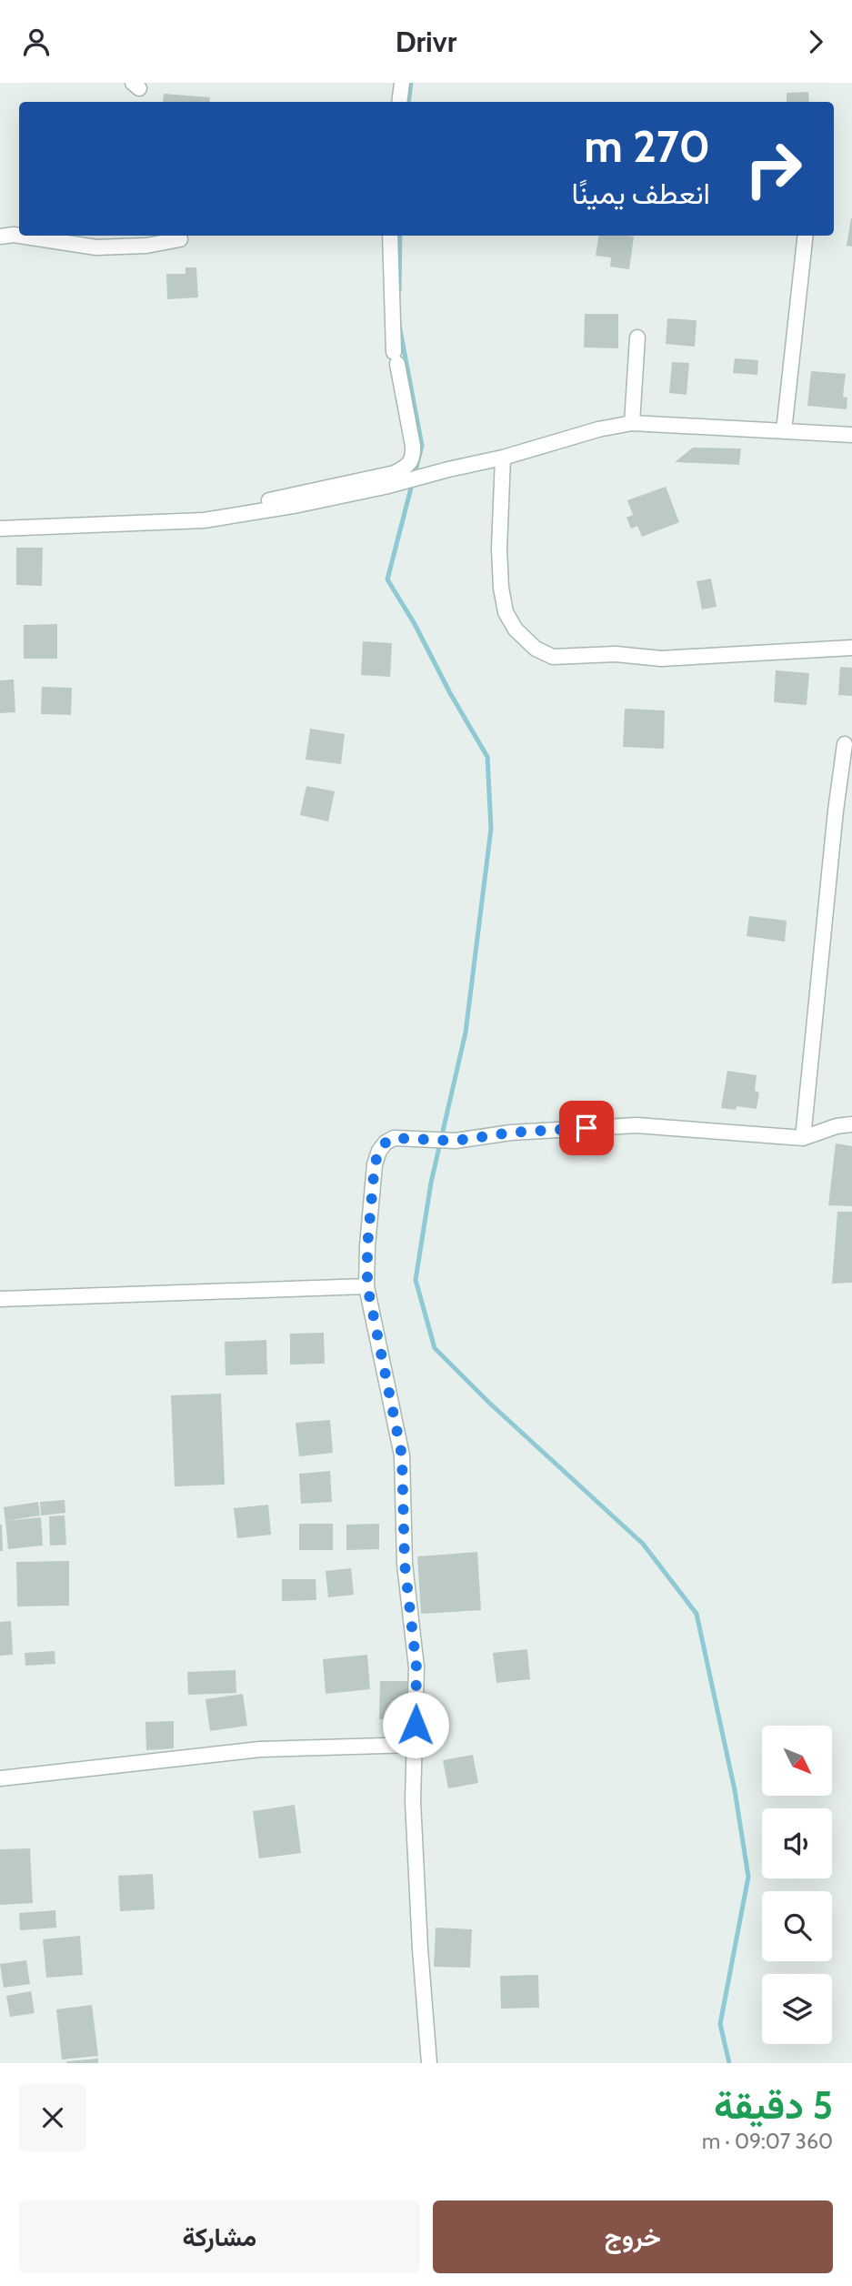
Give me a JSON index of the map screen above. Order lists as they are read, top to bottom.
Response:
{
  "north": "bottom right",
  "page": {
    "header": "Drivr",
    "turn": ["270 m", "انعطف يمينًا"],
    "heading": ["5 دقيقة", "360 m · 09:07"],
    "buttons": ["خروج", "مشاركة"]
  }
}
